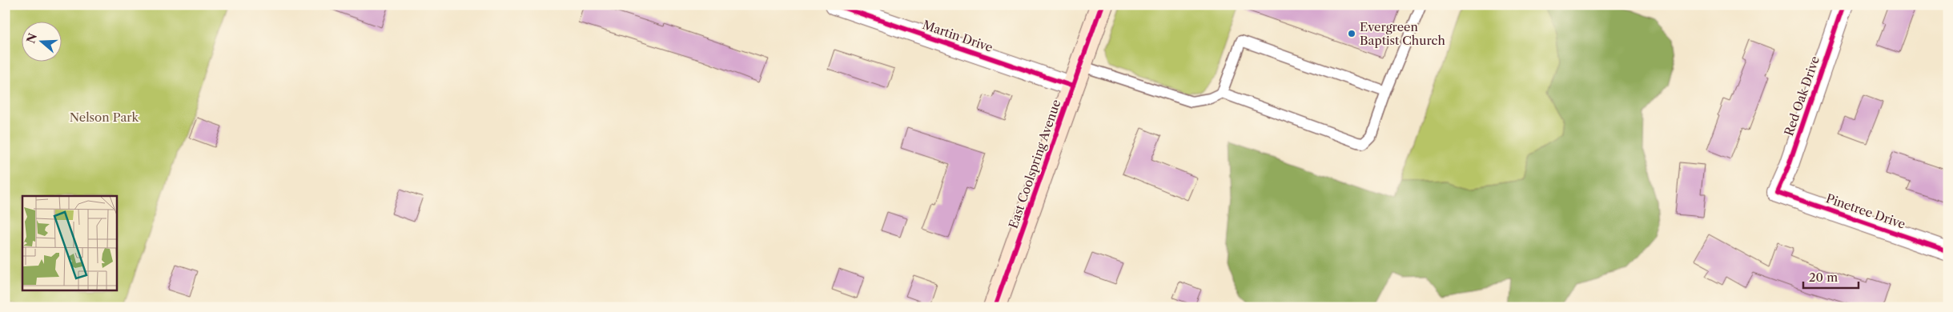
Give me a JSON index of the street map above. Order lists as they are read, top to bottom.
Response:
{
  "streets": {
    "street": [
      "Martin Drive",
      "Red Oak Drive",
      "East Coolspring Avenue",
      "Pinetree Drive"
    ]
  },
  "crossings": [
    ["Martin Drive", "East Coolspring Avenue"],
    ["Red Oak Drive", "Pinetree Drive"]
  ],
  "parks": ["Nelson Park"],
  "places": ["Evergreen Baptist Church"],
  "scale_bar": "20 m",
  "north": "left"
}
